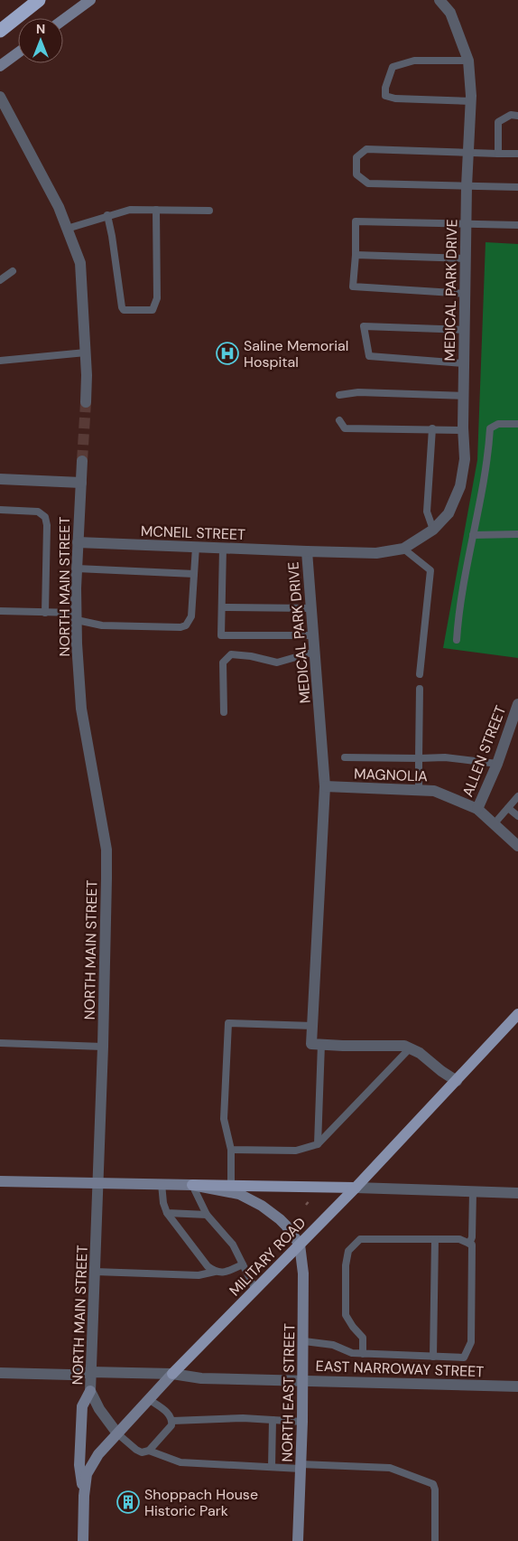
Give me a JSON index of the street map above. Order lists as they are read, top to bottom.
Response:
{
  "streets": {
    "main road": ["MILITARY ROAD", "NORTH EAST STREET"],
    "street": [
      "MEDICAL PARK DRIVE",
      "MCNEIL STREET",
      "NORTH MAIN STREET",
      "ALLEN STREET",
      "MAGNOLIA",
      "EAST NARROWAY STREET"
    ]
  },
  "crossings": [
    ["MEDICAL PARK DRIVE", "MCNEIL STREET"],
    ["MEDICAL PARK DRIVE", "MAGNOLIA"],
    ["MCNEIL STREET", "NORTH MAIN STREET"],
    ["NORTH MAIN STREET", "MILITARY ROAD"],
    ["NORTH MAIN STREET", "EAST NARROWAY STREET"],
    ["ALLEN STREET", "MAGNOLIA"],
    ["MILITARY ROAD", "EAST NARROWAY STREET"],
    ["MILITARY ROAD", "NORTH EAST STREET"],
    ["EAST NARROWAY STREET", "NORTH EAST STREET"]
  ],
  "places": {
    "hospital": ["Saline Memorial Hospital"],
    "building": ["Shoppach House Historic Park"]
  },
  "north": "top"
}
